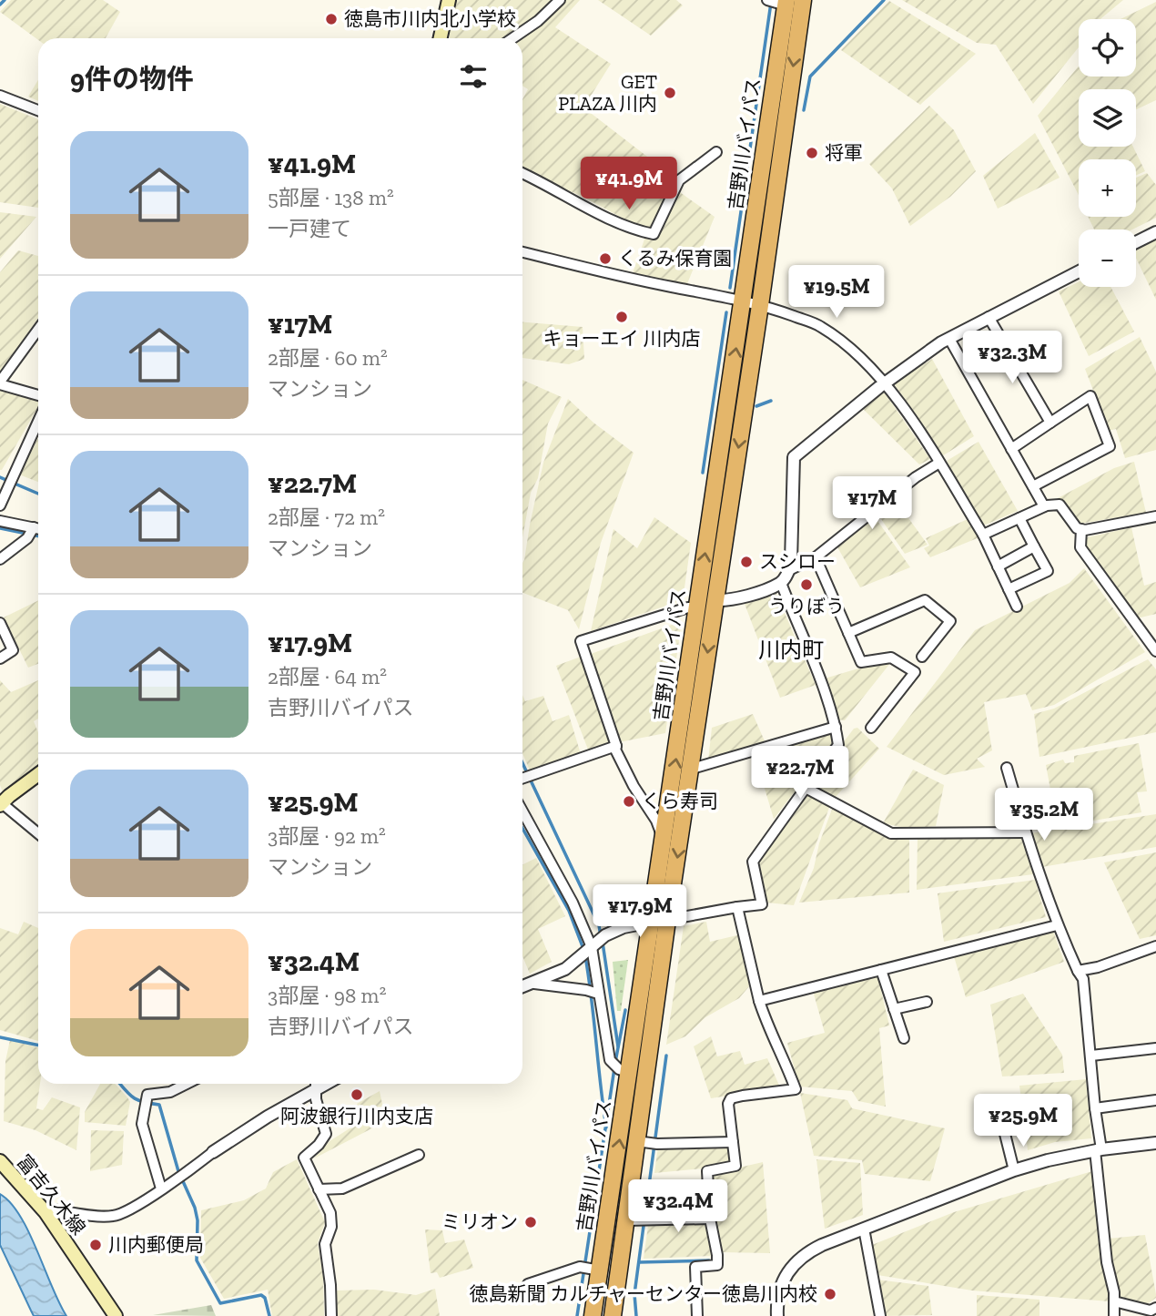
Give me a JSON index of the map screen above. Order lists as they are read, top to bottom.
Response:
{
  "streets": {
    "highway": ["吉野川バイパス"],
    "main road": ["富吉久木線"]
  },
  "districts": ["川内町"],
  "places": [
    "徳島市川内北小学校",
    "GET PLAZA 川内",
    "将軍",
    "くるみ保育園",
    "キョーエイ 川内店",
    "スシロー",
    "うりぼう",
    "くら寿司",
    "阿波銀行川内支店",
    "ミリオン",
    "川内郵便局",
    "徳島新聞 カルチャーセンター徳島川内校"
  ],
  "page": {
    "map_buttons": ["+", "−"],
    "heading": "9件の物件",
    "list": [
      {
        "name": "¥41.9M",
        "note": "5部屋 · 138 m² · 一戸建て"
      },
      {
        "name": "¥17M",
        "note": "2部屋 · 60 m² · マンション"
      },
      {
        "name": "¥22.7M",
        "note": "2部屋 · 72 m² · マンション"
      },
      {
        "name": "¥17.9M",
        "note": "2部屋 · 64 m² · 吉野川バイパス"
      },
      {
        "name": "¥25.9M",
        "note": "3部屋 · 92 m² · マンション"
      },
      {
        "name": "¥32.4M",
        "note": "3部屋 · 98 m² · 吉野川バイパス"
      }
    ],
    "price": [
      "¥41.9M",
      "¥19.5M",
      "¥32.3M",
      "¥17M",
      "¥22.7M",
      "¥35.2M",
      "¥17.9M",
      "¥25.9M",
      "¥32.4M"
    ]
  }
}
